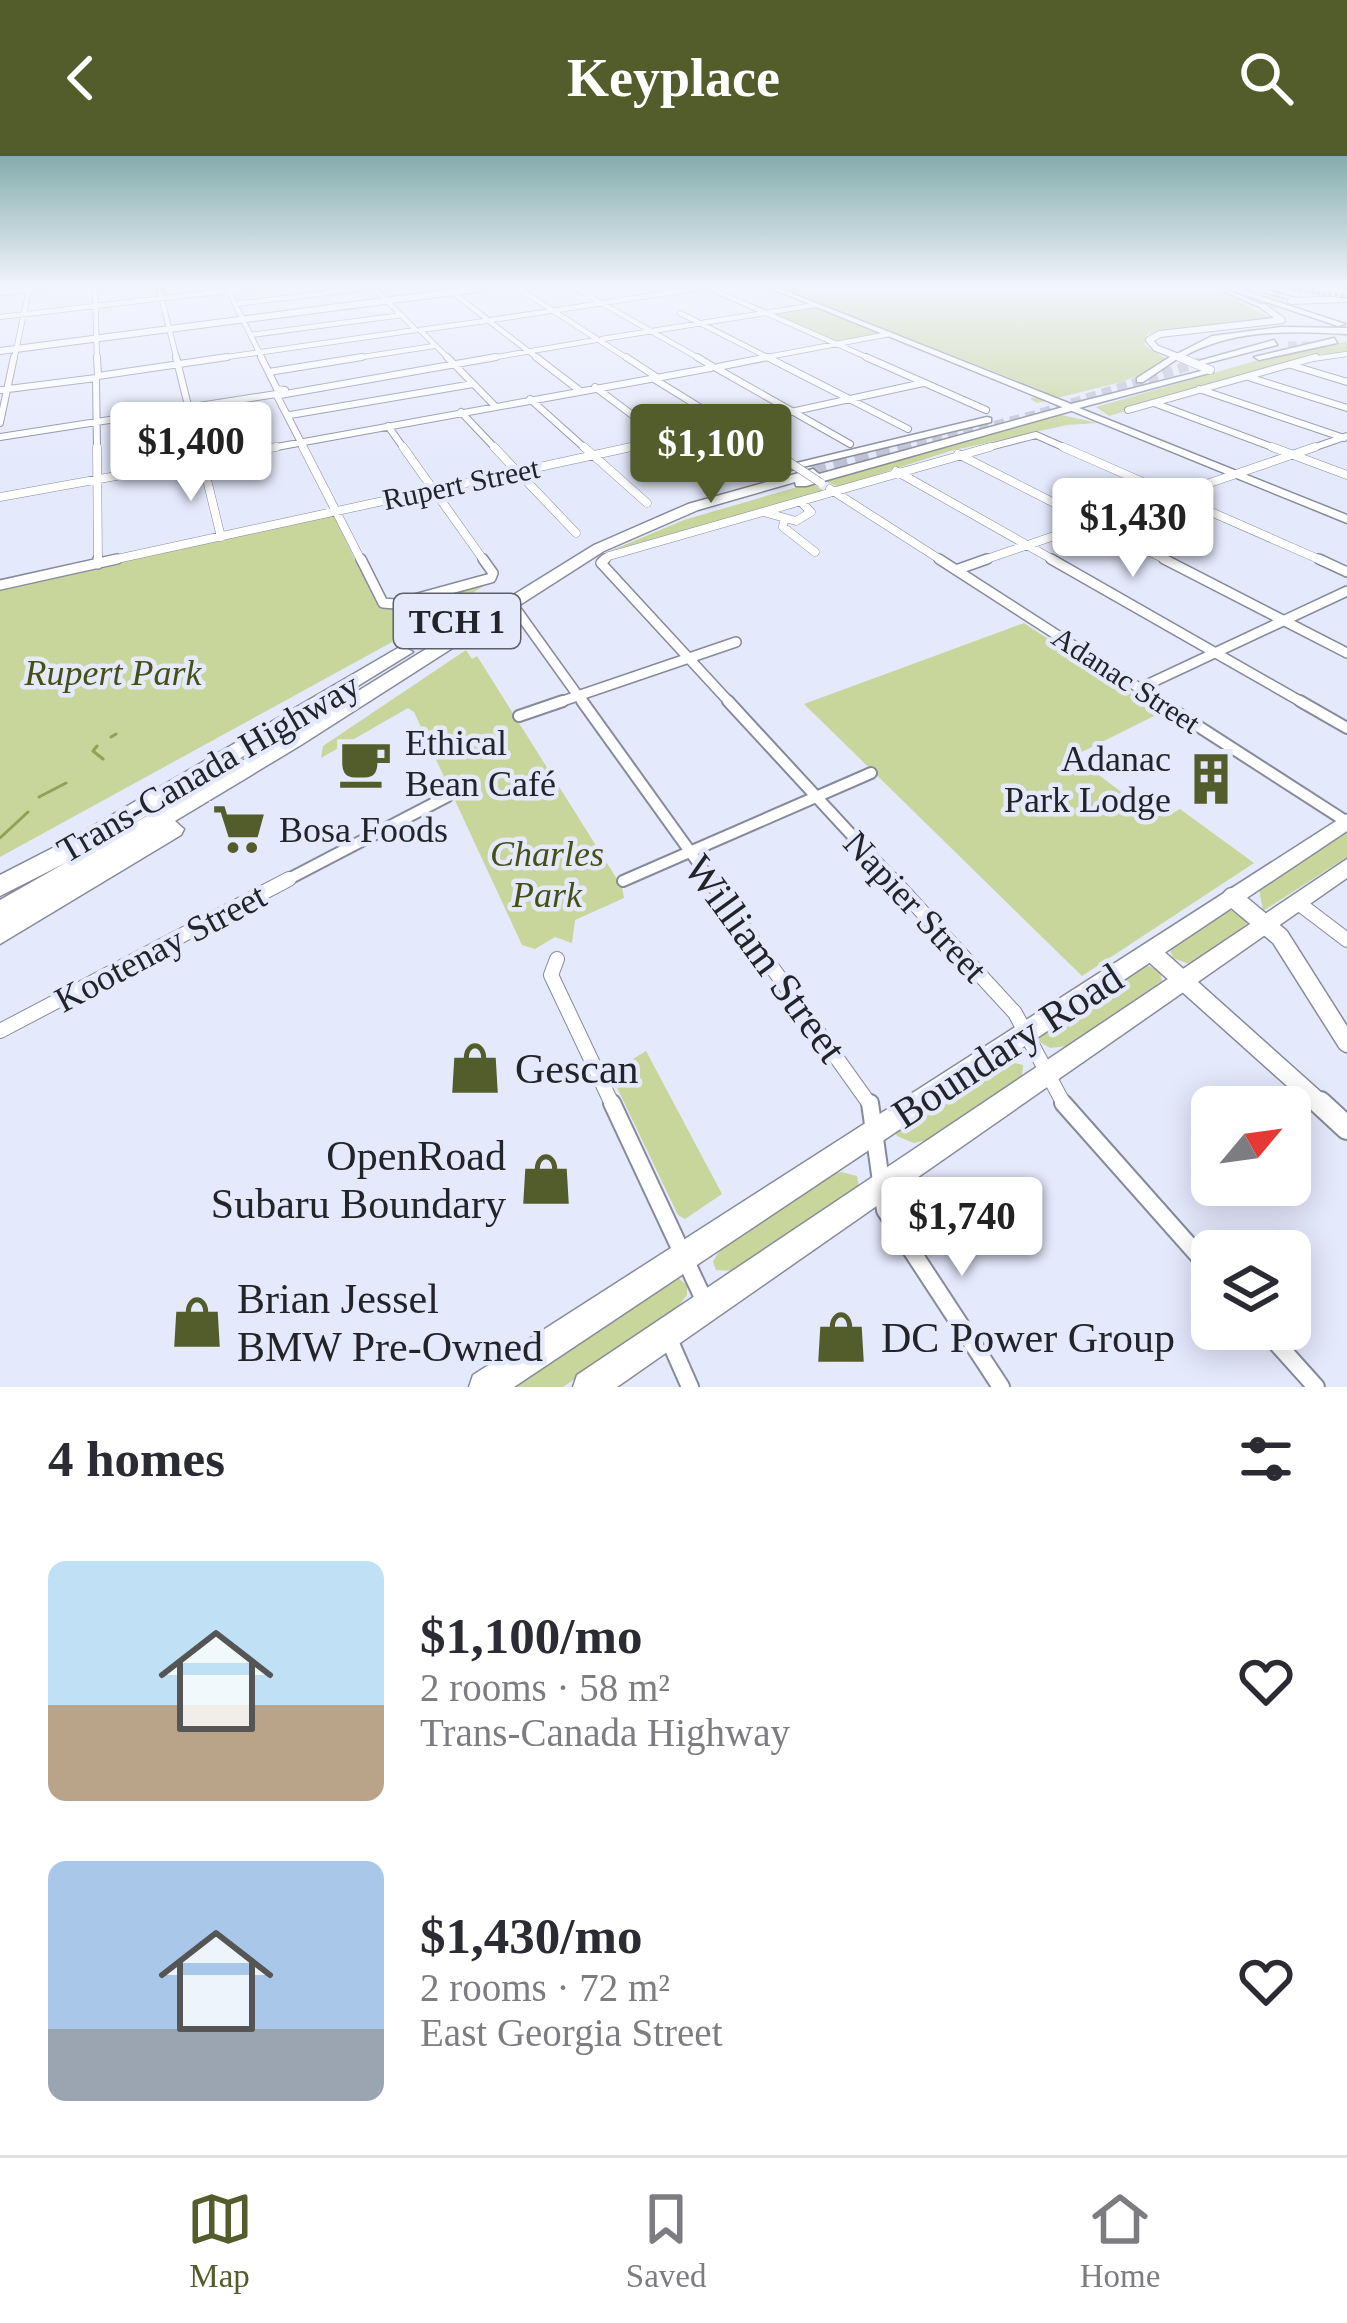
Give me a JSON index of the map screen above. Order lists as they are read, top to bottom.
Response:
{
  "streets": {
    "highway": ["TCH 1", "Trans-Canada Highway"],
    "main road": ["Boundary Road"],
    "street": [
      "Rupert Street",
      "Adanac Street",
      "Napier Street",
      "Kootenay Street",
      "William Street"
    ]
  },
  "crossings": [
    ["Rupert Street", "Adanac Street"],
    ["Adanac Street", "Trans-Canada Highway"],
    ["Adanac Street", "Boundary Road"],
    ["Napier Street", "Boundary Road"],
    ["William Street", "Boundary Road"]
  ],
  "parks": ["Rupert Park", "Charles Park"],
  "places": {
    "cafe": ["Ethical Bean Café"],
    "building": ["Adanac Park Lodge"],
    "supermarket": ["Bosa Foods"],
    "shop": [
      "Gescan",
      "OpenRoad Subaru Boundary",
      "Brian Jessel BMW Pre-Owned",
      "DC Power Group"
    ]
  },
  "north": "top right",
  "page": {
    "header": "Keyplace",
    "price": [
      "$1,400",
      "$1,100",
      "$1,430",
      "$1,740"
    ],
    "heading": "4 homes",
    "list": [
      {
        "name": "$1,100/mo",
        "note": "2 rooms · 58 m² · Trans-Canada Highway"
      },
      {
        "name": "$1,430/mo",
        "note": "2 rooms · 72 m² · East Georgia Street"
      }
    ],
    "tabs": ["Map", "Saved", "Home"]
  }
}
